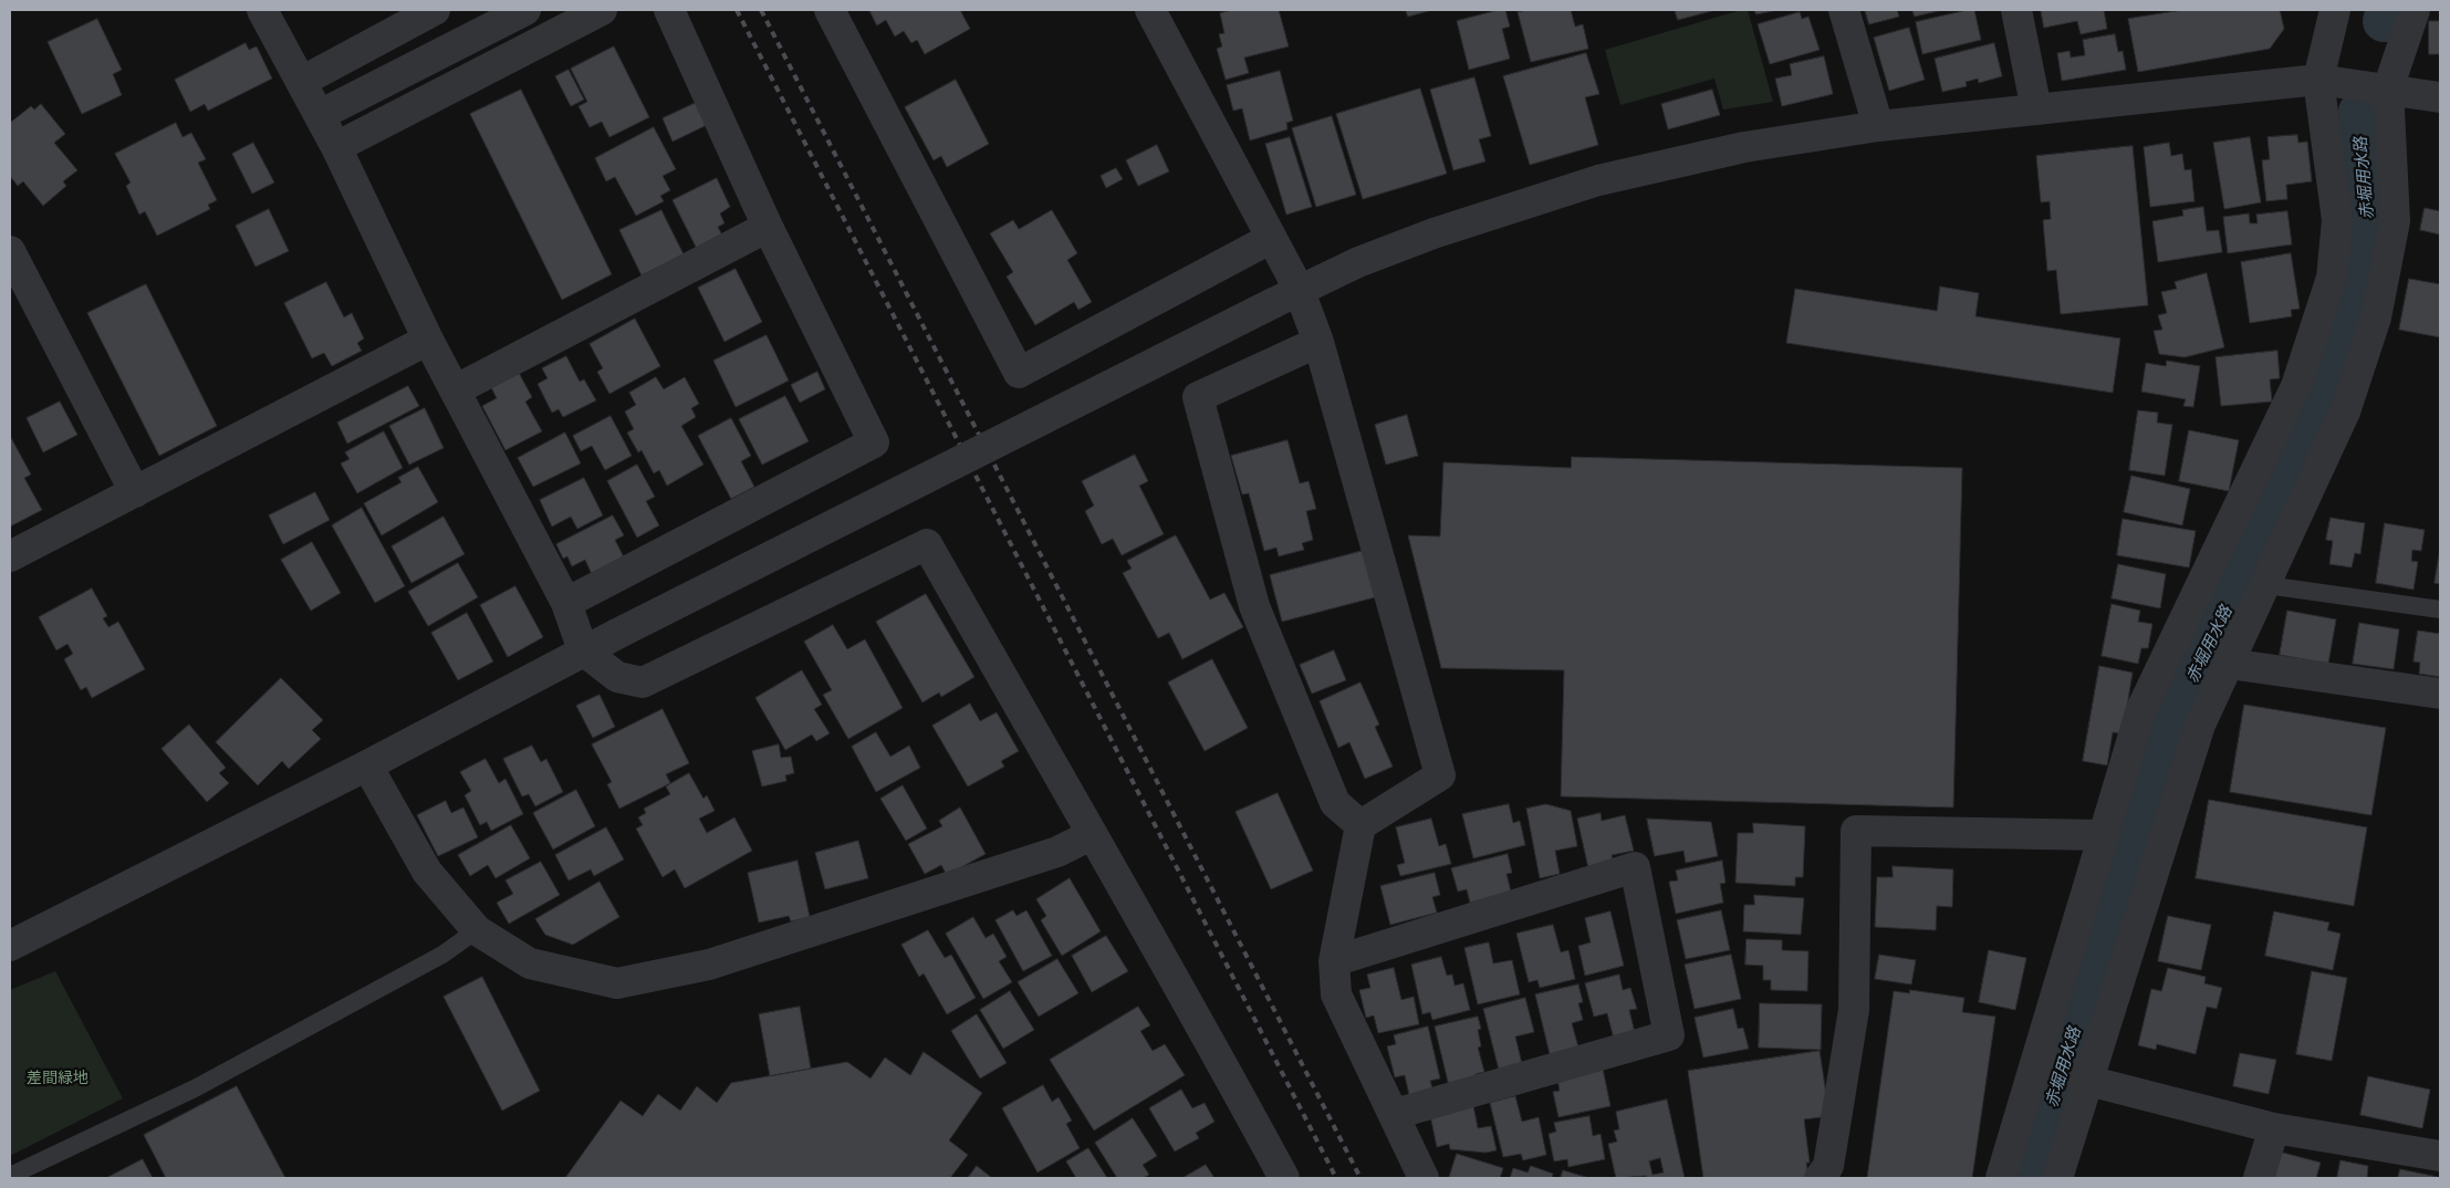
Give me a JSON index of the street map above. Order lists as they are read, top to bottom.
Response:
{
  "water": ["赤堀用水路"],
  "parks": ["差間緑地"]
}
